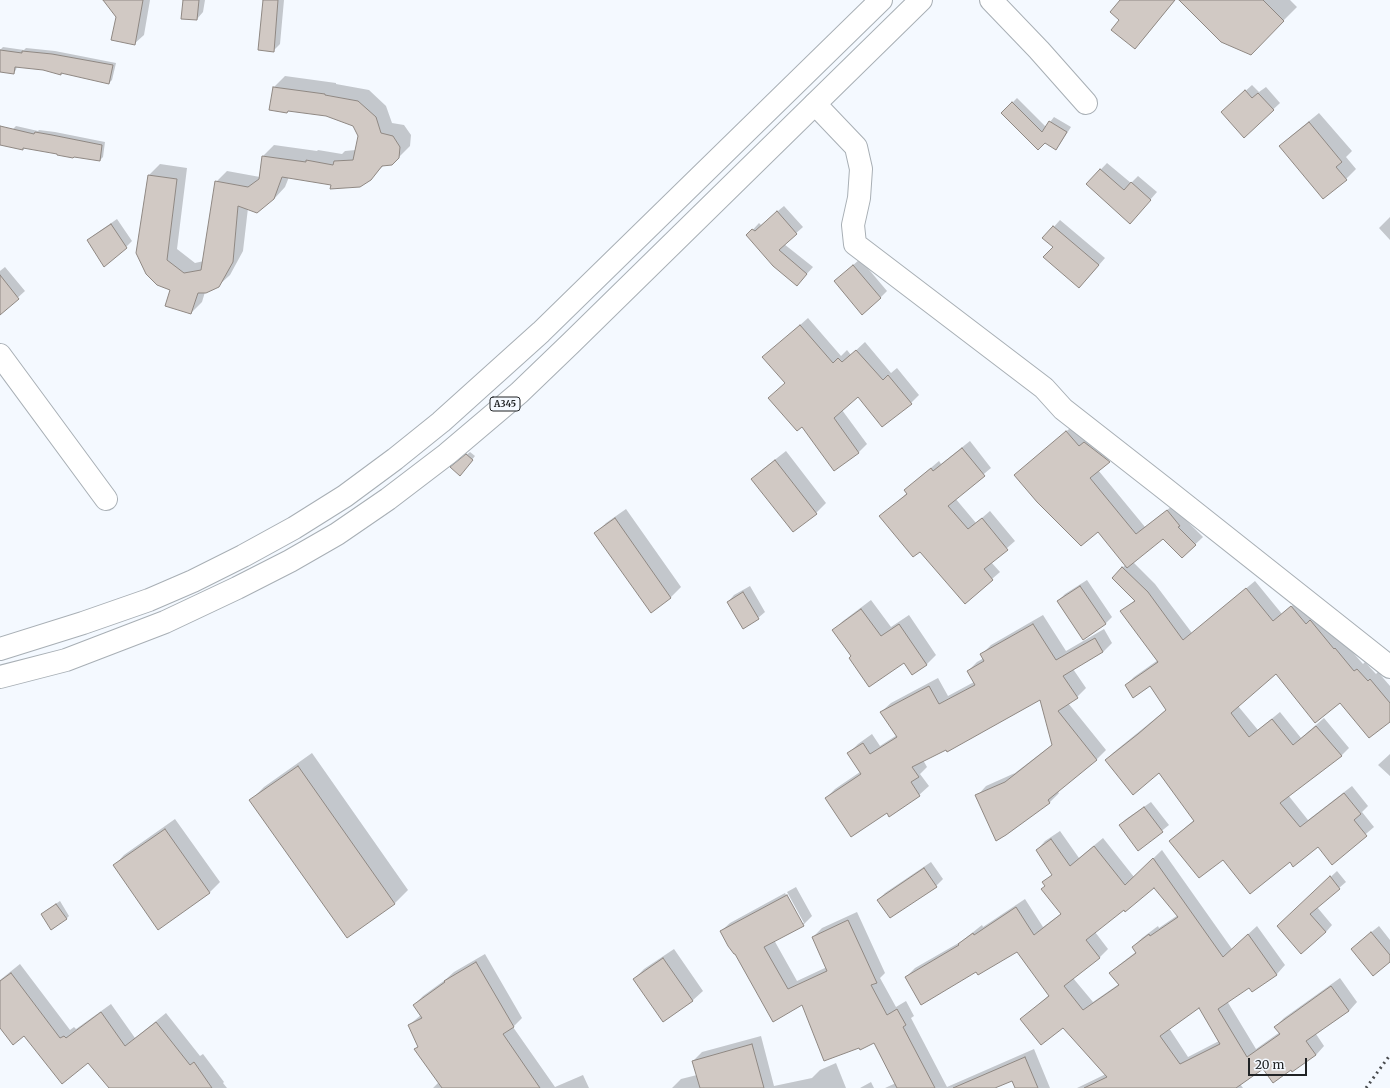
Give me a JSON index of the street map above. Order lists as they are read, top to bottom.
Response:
{
  "streets": {
    "main road": ["A345"]
  },
  "scale_bar": "20 m"
}
